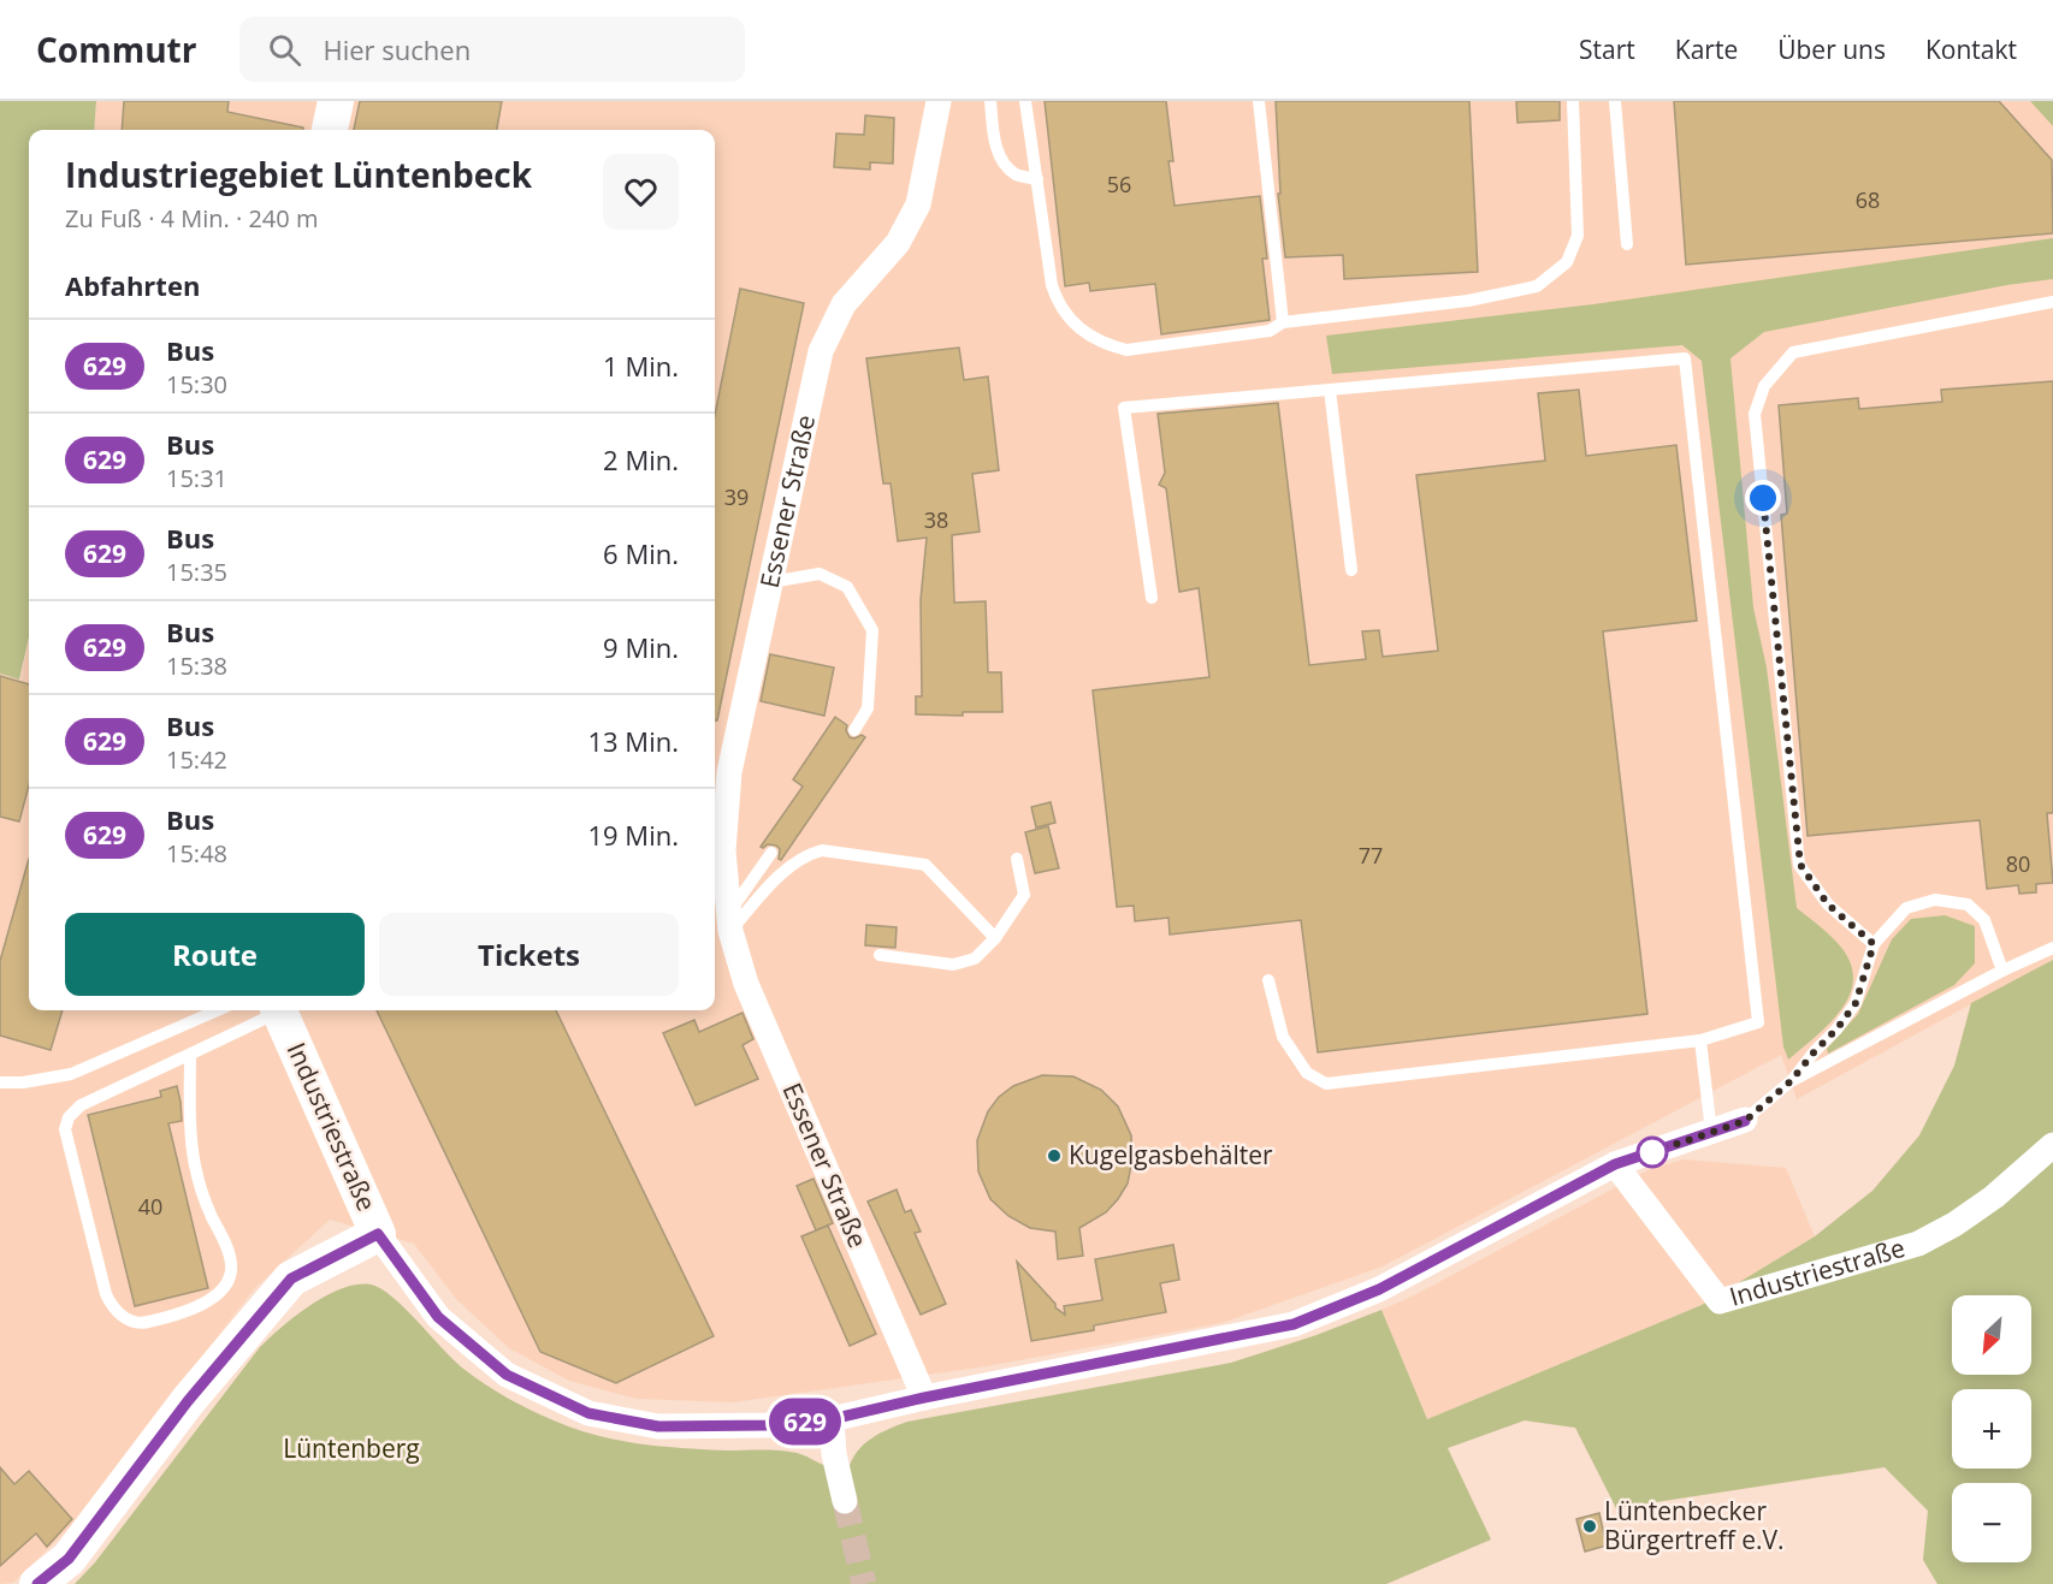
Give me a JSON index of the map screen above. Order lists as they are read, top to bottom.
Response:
{
  "streets": {
    "street": ["Essener Straße", "Industriestraße"]
  },
  "crossings": [
    ["Essener Straße", "Industriestraße"]
  ],
  "parks": ["Lüntenberg"],
  "places": ["Kugelgasbehälter", "Lüntenbecker Bürgertreff e.V."],
  "lines": ["bus line 629"],
  "house_numbers": [
    "56",
    "68",
    "39",
    "38",
    "77",
    "80",
    "40"
  ],
  "north": "bottom left",
  "page": {
    "header": "Commutr",
    "search": "Hier suchen",
    "nav": [
      "Start",
      "Karte",
      "Über uns",
      "Kontakt"
    ],
    "on_map": "629",
    "heading": [
      ["Industriegebiet Lüntenbeck", "Zu Fuß · 4 Min. · 240 m"],
      "Abfahrten"
    ],
    "list": [
      {
        "mark": "629",
        "name": "Bus",
        "note": "15:30",
        "value": "1 Min."
      },
      {
        "mark": "629",
        "name": "Bus",
        "note": "15:31",
        "value": "2 Min."
      },
      {
        "mark": "629",
        "name": "Bus",
        "note": "15:35",
        "value": "6 Min."
      },
      {
        "mark": "629",
        "name": "Bus",
        "note": "15:38",
        "value": "9 Min."
      },
      {
        "mark": "629",
        "name": "Bus",
        "note": "15:42",
        "value": "13 Min."
      },
      {
        "mark": "629",
        "name": "Bus",
        "note": "15:48",
        "value": "19 Min."
      }
    ],
    "buttons": ["Route", "Tickets"],
    "map_buttons": ["+", "−"]
  }
}
